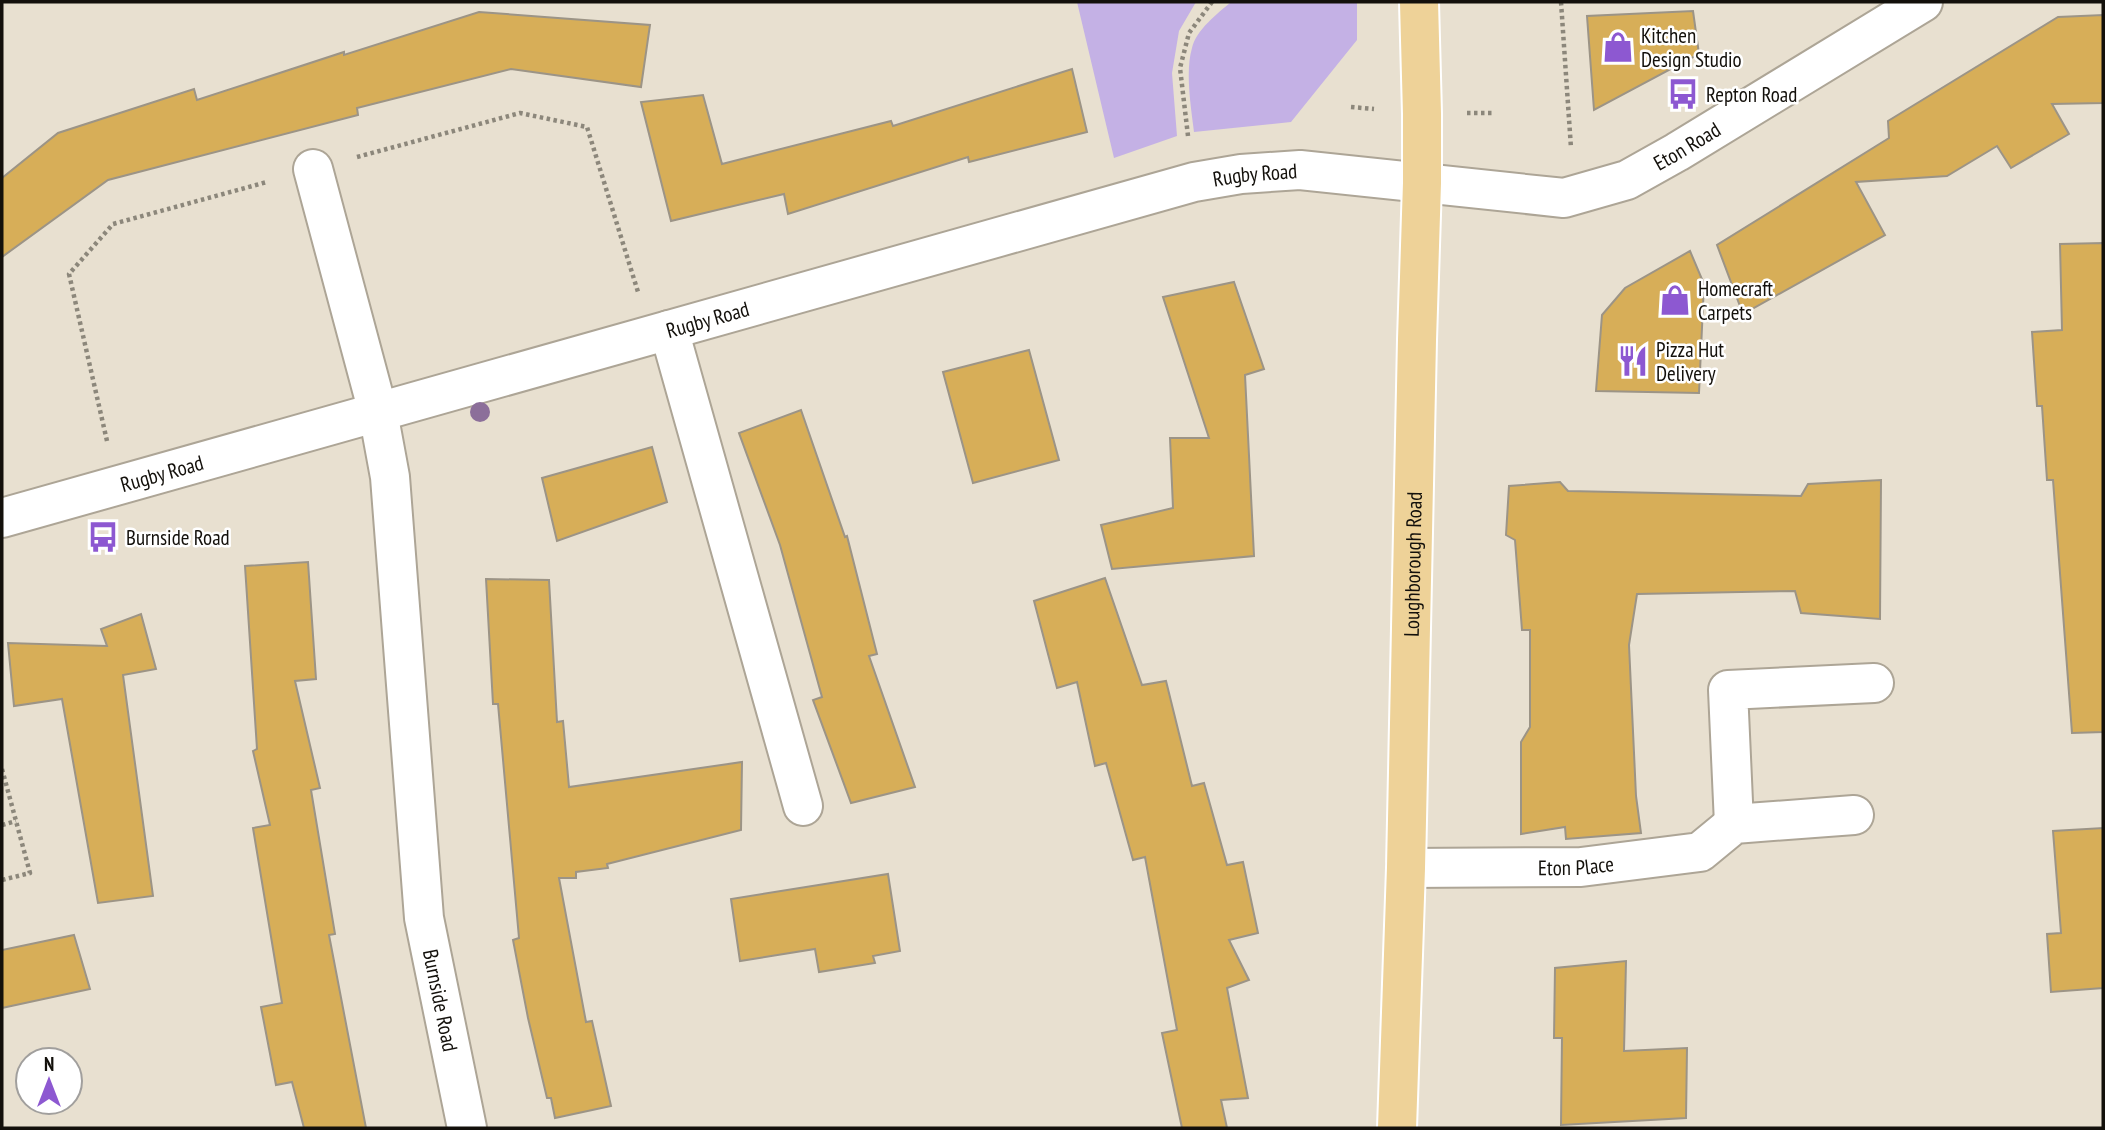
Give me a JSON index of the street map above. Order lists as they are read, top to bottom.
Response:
{
  "streets": {
    "main road": ["Loughborough Road"],
    "street": [
      "Eton Road",
      "Rugby Road",
      "Eton Place",
      "Burnside Road"
    ]
  },
  "crossings": [
    ["Eton Road", "Rugby Road"],
    ["Eton Road", "Loughborough Road"],
    ["Rugby Road", "Loughborough Road"],
    ["Rugby Road", "Burnside Road"],
    ["Loughborough Road", "Eton Place"]
  ],
  "places": {
    "shop": ["Kitchen Design Studio", "Homecraft Carpets"],
    "bus stop": ["Repton Road", "Burnside Road"],
    "restaurant": ["Pizza Hut Delivery"]
  },
  "north": "top"
}
